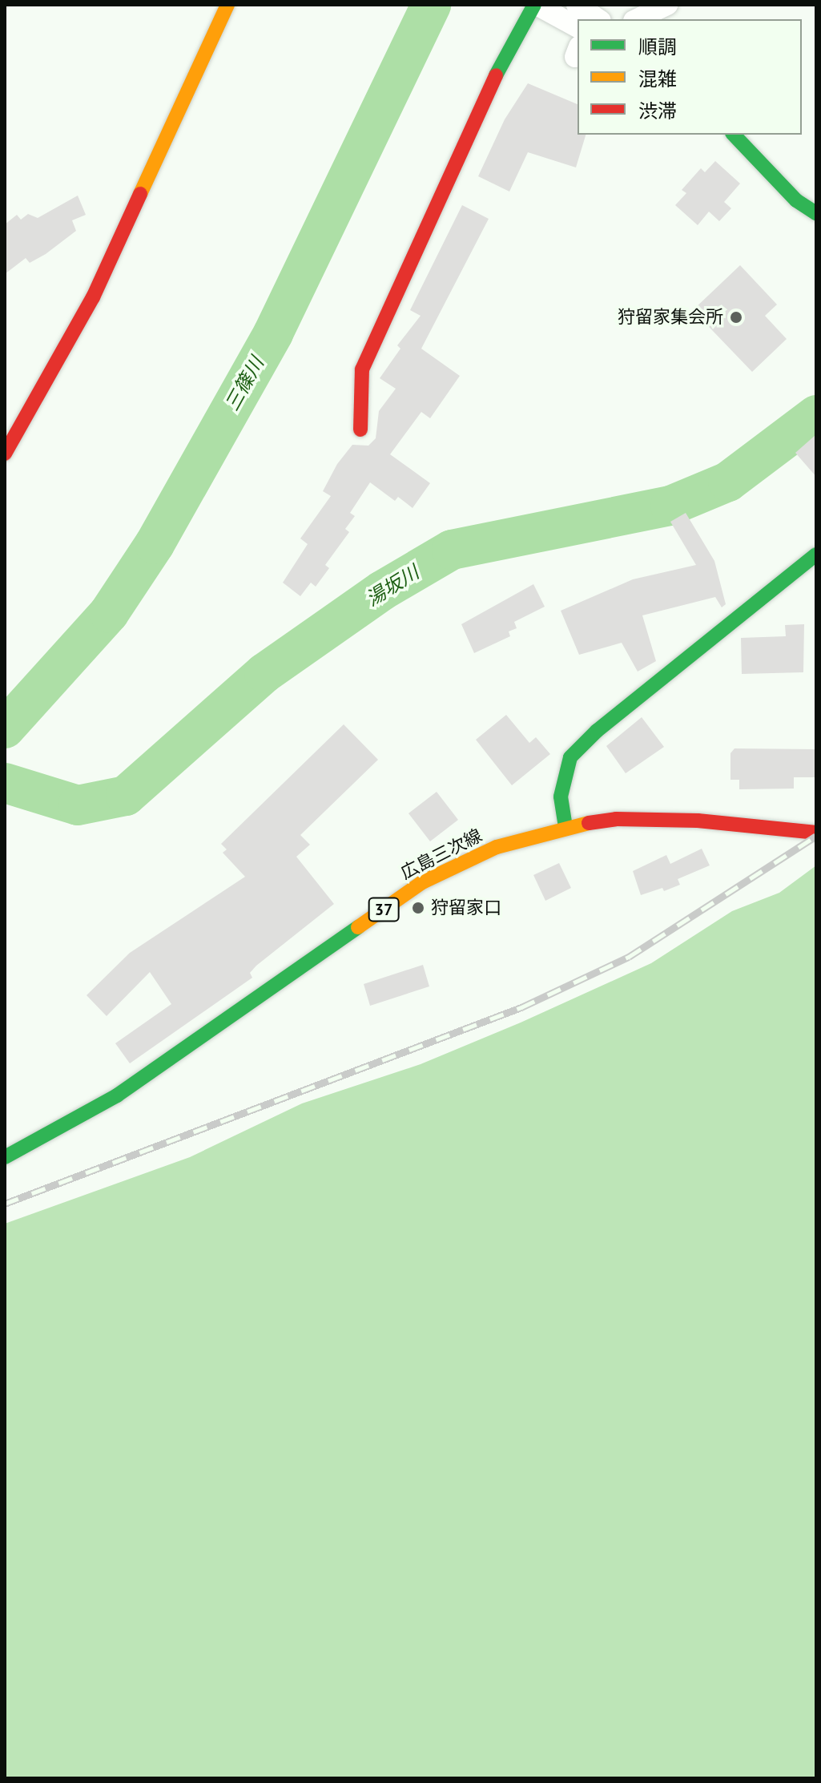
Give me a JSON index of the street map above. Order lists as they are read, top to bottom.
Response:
{
  "streets": {
    "street": ["広島三次線", "37"]
  },
  "water": ["三篠川", "湯坂川"],
  "places": ["狩留家集会所", "狩留家口"],
  "legend": ["順調", "混雑", "渋滞"]
}
